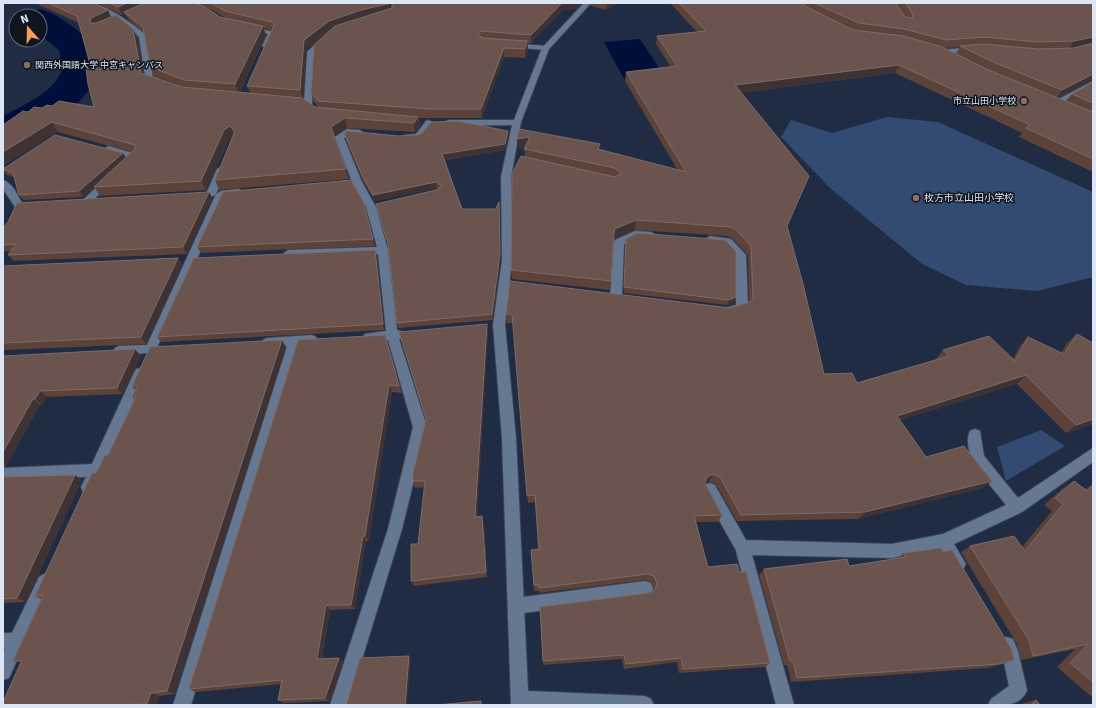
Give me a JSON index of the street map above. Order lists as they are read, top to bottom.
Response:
{
  "places": ["関西外国語大学 中宮キャンパス", "市立山田小学校", "枚方市立山田小学校"],
  "north": "top"
}
